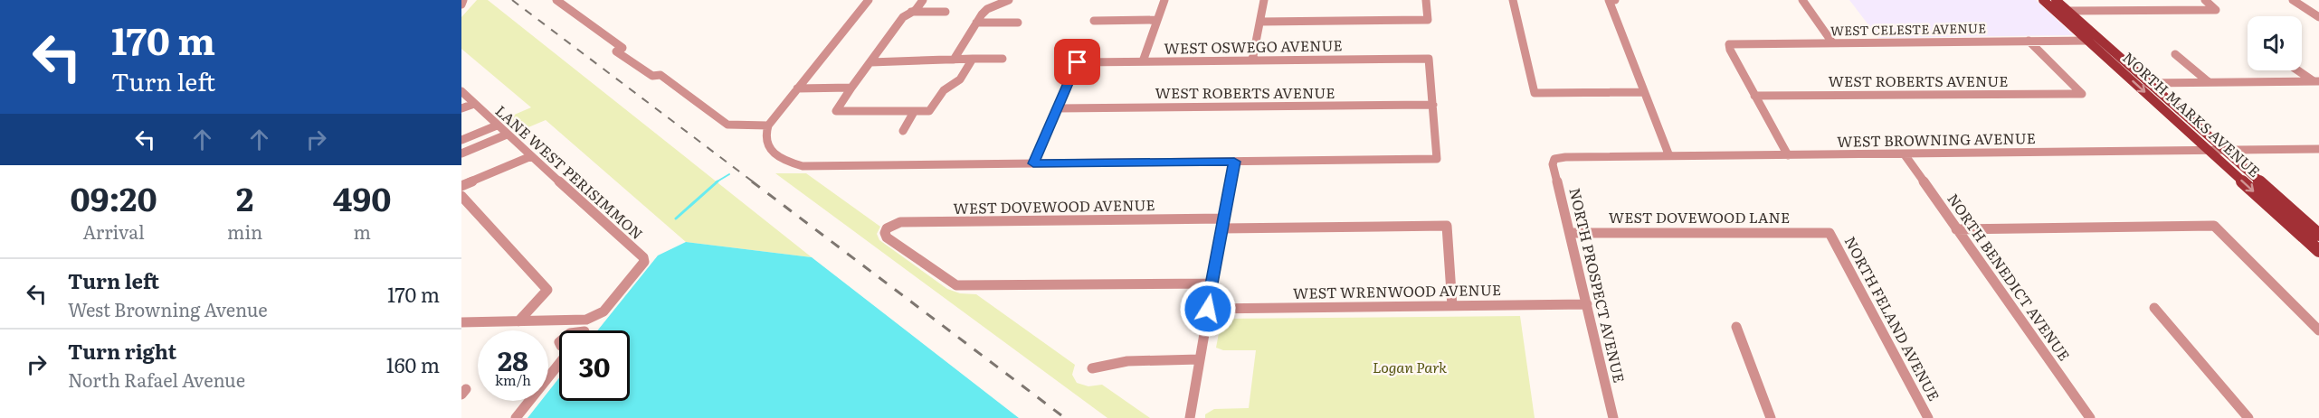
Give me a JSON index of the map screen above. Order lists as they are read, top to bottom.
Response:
{
  "streets": {
    "main road": ["NORTH MARKS AVENUE"],
    "street": [
      "WEST CELESTE AVENUE",
      "WEST OSWEGO AVENUE",
      "WEST ROBERTS AVENUE",
      "WEST BROWNING AVENUE",
      "LANE WEST PERISIMMON",
      "WEST DOVEWOOD AVENUE",
      "WEST DOVEWOOD LANE",
      "NORTH BENEDICT AVENUE",
      "NORTH PROSPECT AVENUE",
      "WEST WRENWOOD AVENUE",
      "NORTH FELAND AVENUE"
    ]
  },
  "crossings": [
    ["WEST CELESTE AVENUE", "WEST ROBERTS AVENUE"],
    ["WEST CELESTE AVENUE", "NORTH MARKS AVENUE"],
    ["WEST OSWEGO AVENUE", "WEST ROBERTS AVENUE"],
    ["NORTH MARKS AVENUE", "WEST BROWNING AVENUE"],
    ["WEST BROWNING AVENUE", "NORTH BENEDICT AVENUE"],
    ["WEST BROWNING AVENUE", "NORTH PROSPECT AVENUE"],
    ["WEST DOVEWOOD LANE", "NORTH PROSPECT AVENUE"],
    ["WEST DOVEWOOD LANE", "NORTH FELAND AVENUE"],
    ["NORTH PROSPECT AVENUE", "WEST WRENWOOD AVENUE"]
  ],
  "parks": ["Logan Park"],
  "page": {
    "turn": ["170 m", "Turn left"],
    "eta": [
      "09:20",
      "Arrival",
      "2",
      "min",
      "490",
      "m"
    ],
    "list": [
      {
        "name": "Turn left",
        "note": "West Browning Avenue",
        "value": "170 m"
      },
      {
        "name": "Turn right",
        "note": "North Rafael Avenue",
        "value": "160 m"
      }
    ],
    "speed": "28 km/h",
    "limit": "30"
  }
}
